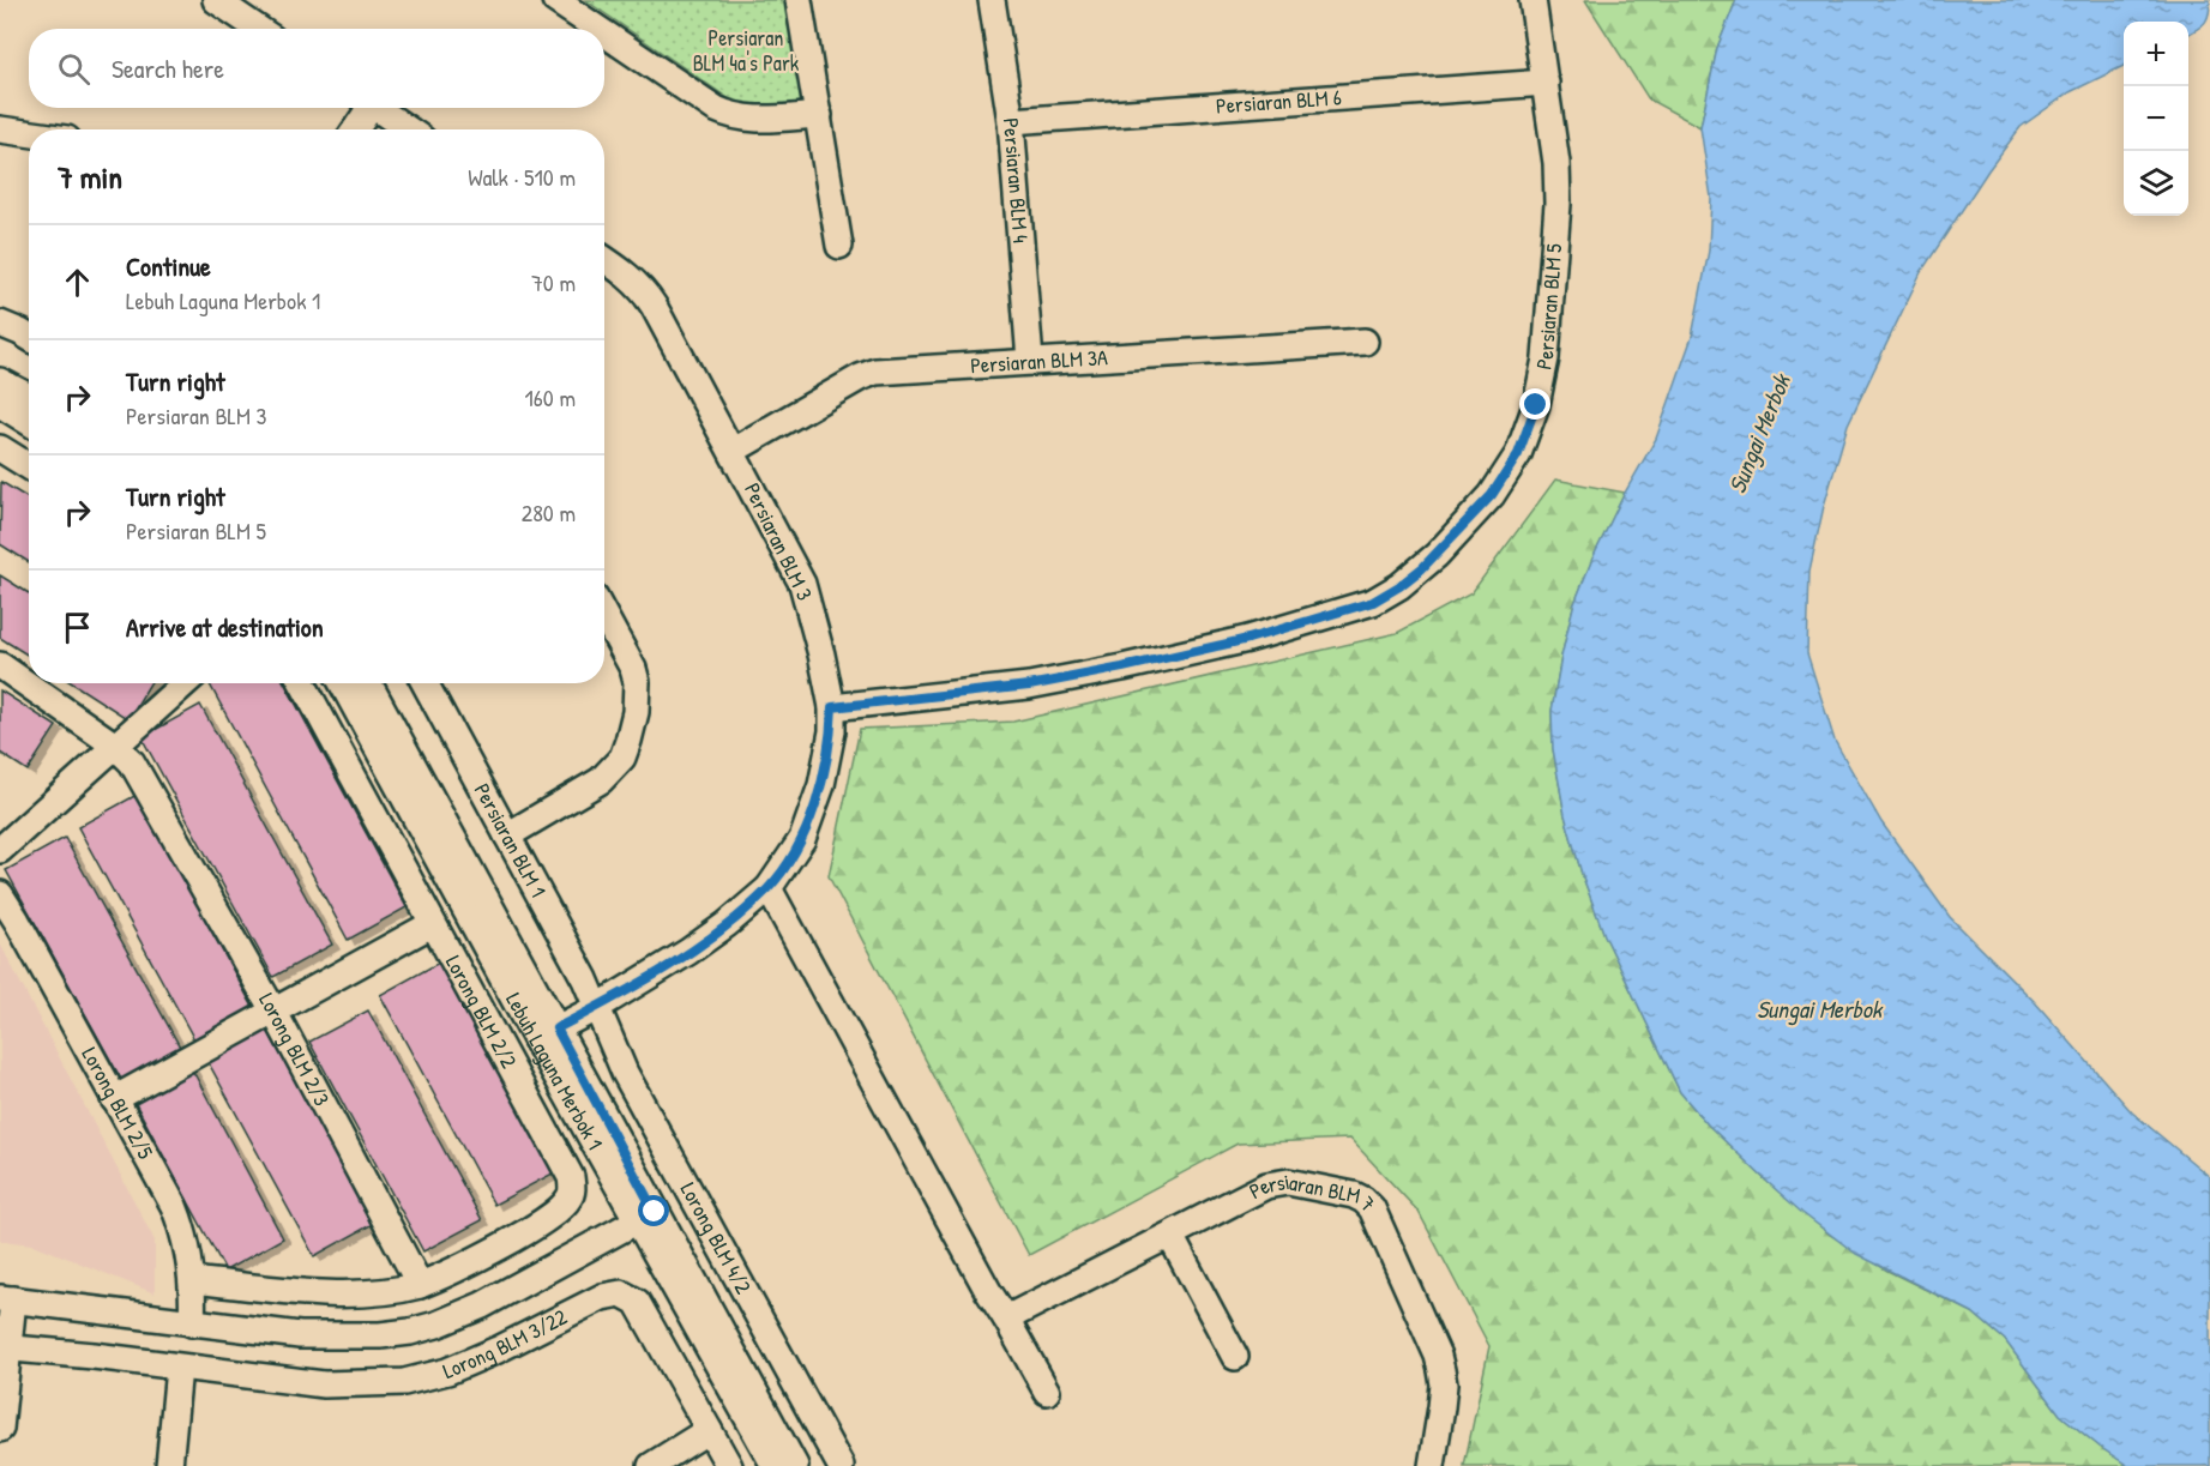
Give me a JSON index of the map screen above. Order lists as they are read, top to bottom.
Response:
{
  "streets": {
    "street": [
      "Persiaran BLM 6",
      "Persiaran BLM 4",
      "Persiaran BLM 5",
      "Persiaran BLM 3A",
      "Persiaran BLM 3",
      "Persiaran BLM 1",
      "Lorong BLM 2/2",
      "Lorong BLM 2/3",
      "Lebuh Laguna Merbok 1",
      "Lorong BLM 2/5",
      "Persiaran BLM 7",
      "Lorong BLM 4/2",
      "Lorong BLM 3/22"
    ]
  },
  "crossings": [
    ["Persiaran BLM 6", "Persiaran BLM 4"],
    ["Persiaran BLM 6", "Persiaran BLM 5"],
    ["Persiaran BLM 4", "Persiaran BLM 3A"],
    ["Persiaran BLM 5", "Persiaran BLM 3"],
    ["Persiaran BLM 3A", "Persiaran BLM 3"],
    ["Persiaran BLM 3", "Persiaran BLM 1"],
    ["Persiaran BLM 3", "Lebuh Laguna Merbok 1"],
    ["Persiaran BLM 3", "Lorong BLM 4/2"],
    ["Persiaran BLM 1", "Lorong BLM 4/2"],
    ["Lorong BLM 2/2", "Lorong BLM 2/3"]
  ],
  "water": ["Sungai Merbok"],
  "parks": ["Persiaran BLM 4a's Park"],
  "page": {
    "map_buttons": ["+", "−"],
    "search": "Search here",
    "heading": ["7 min", "Walk · 510 m"],
    "list": [
      ["Continue", "Lebuh Laguna Merbok 1", "70 m"],
      ["Turn right", "Persiaran BLM 3", "160 m"],
      ["Turn right", "Persiaran BLM 5", "280 m"],
      "Arrive at destination"
    ]
  }
}
